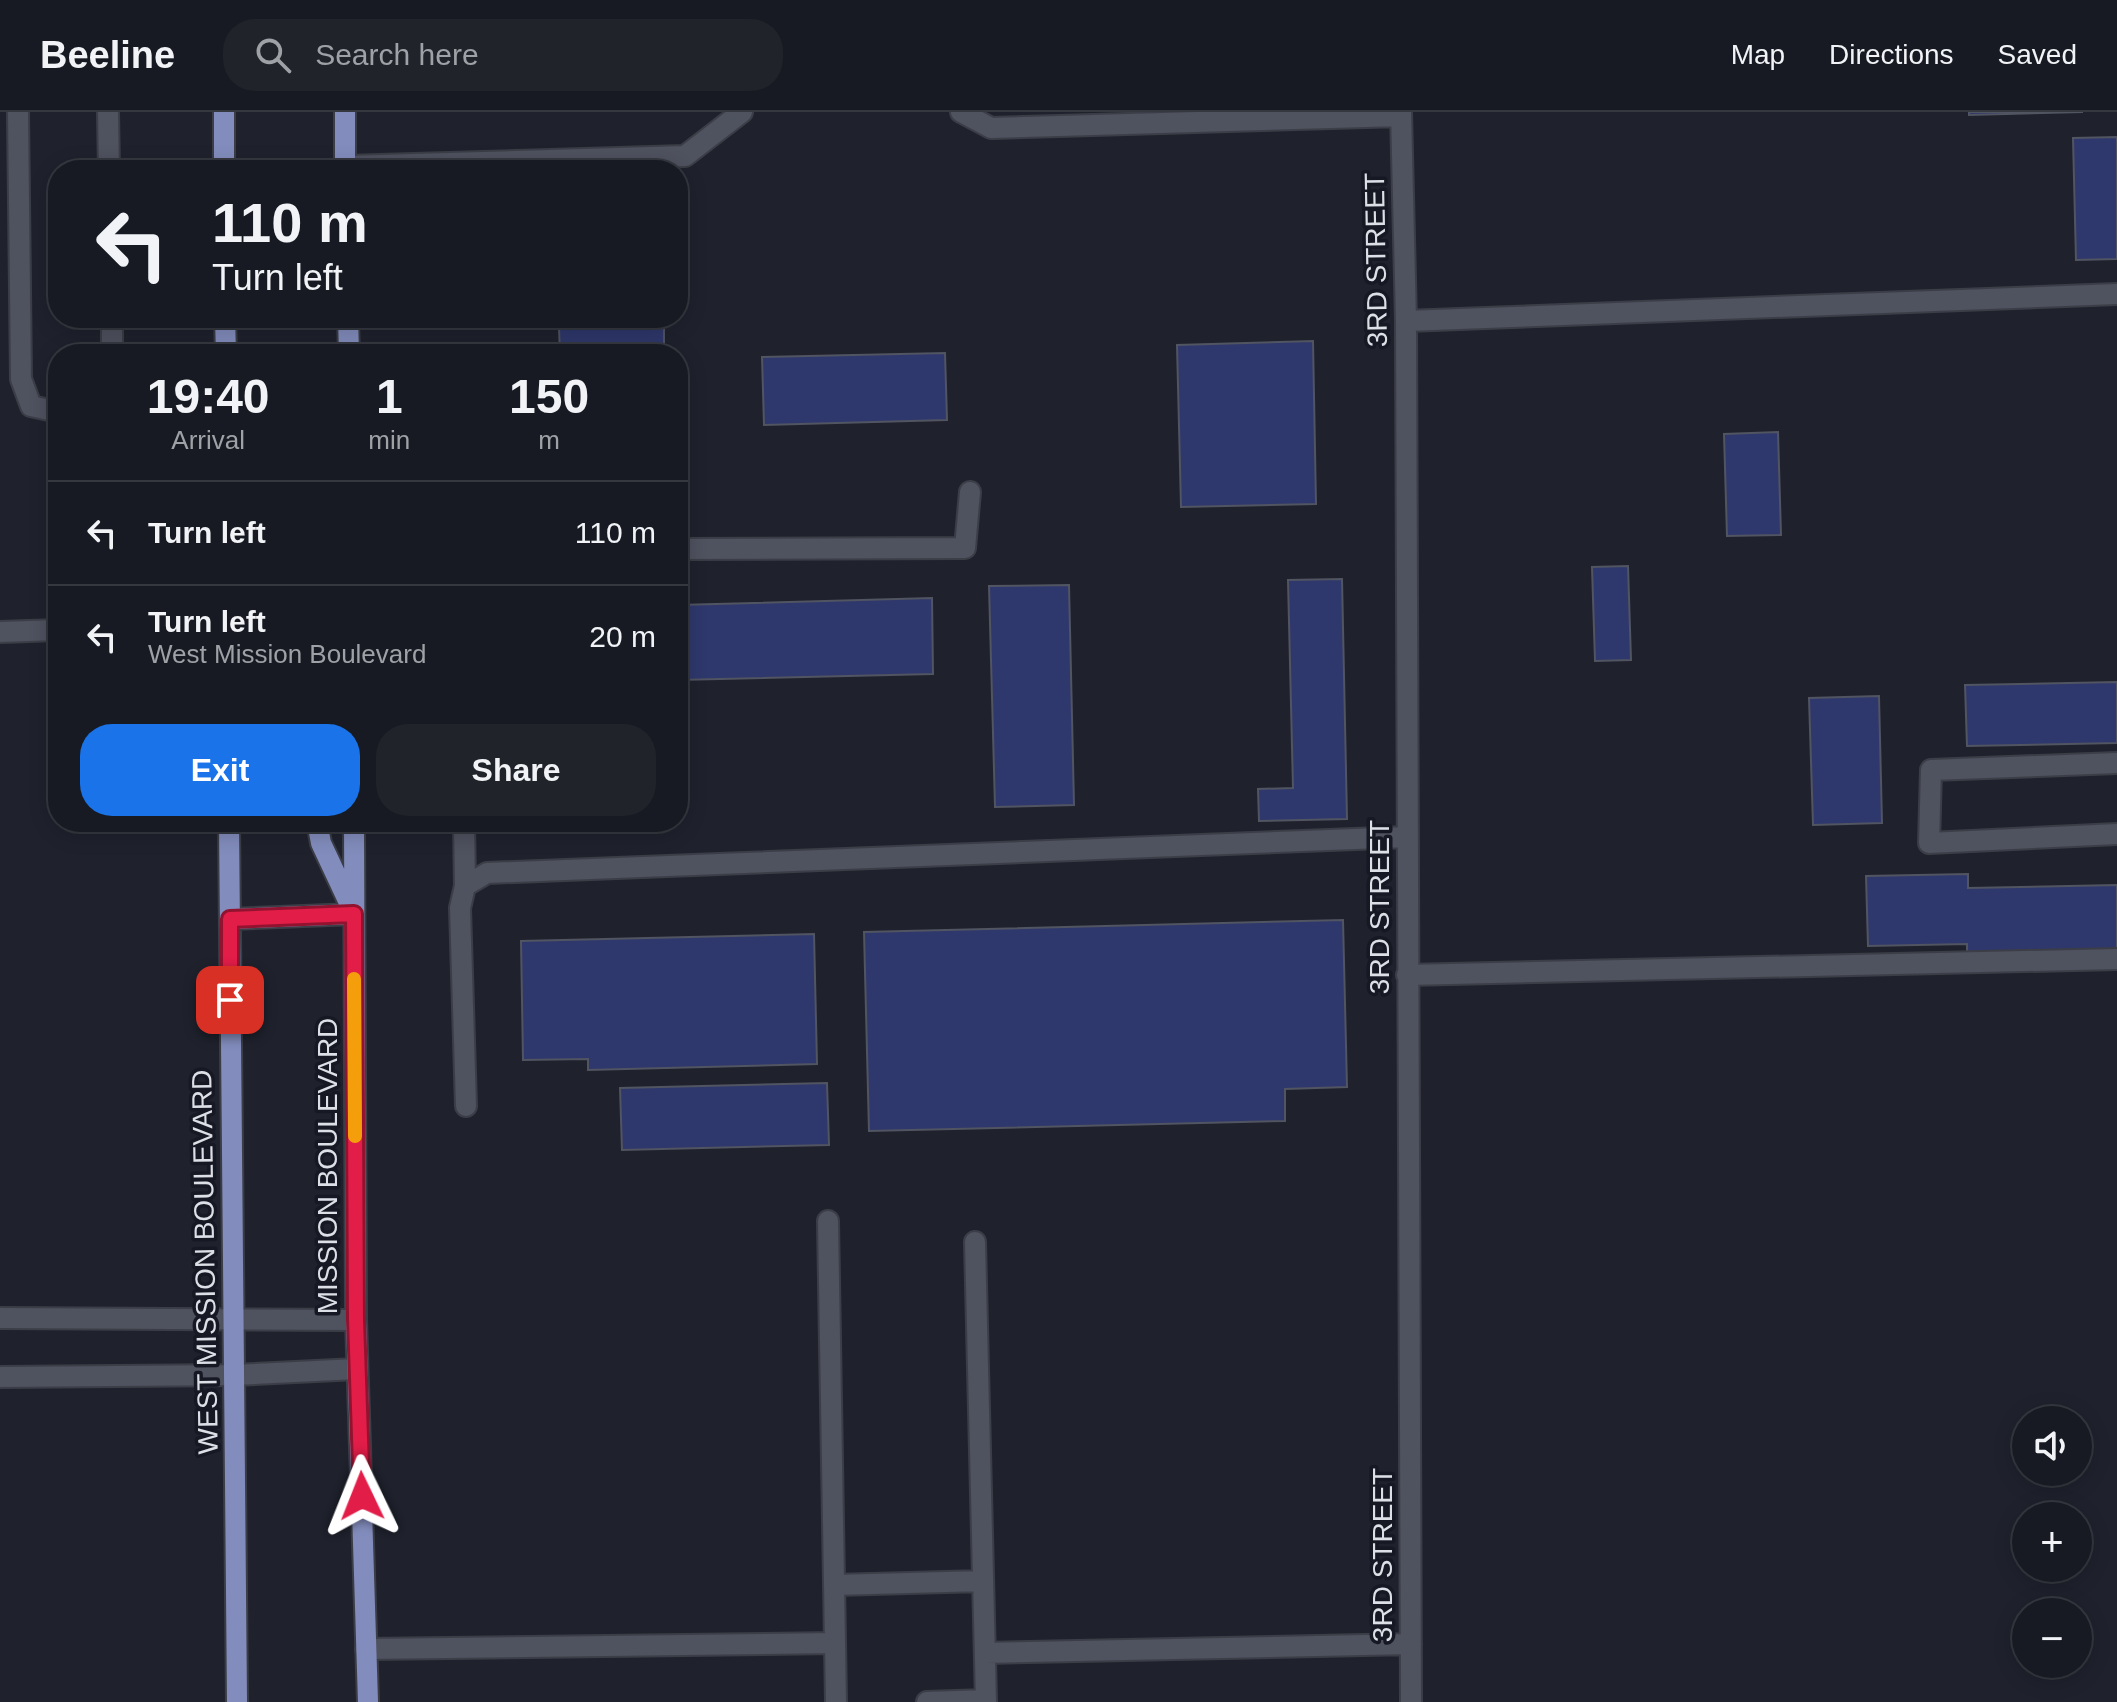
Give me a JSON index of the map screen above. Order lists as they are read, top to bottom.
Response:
{
  "streets": {
    "main road": ["MISSION BOULEVARD", "WEST MISSION BOULEVARD"],
    "street": ["3RD STREET"]
  },
  "page": {
    "header": "Beeline",
    "search": "Search here",
    "nav": ["Map", "Directions", "Saved"],
    "turn": ["110 m", "Turn left"],
    "eta": [
      "19:40",
      "Arrival",
      "1",
      "min",
      "150",
      "m"
    ],
    "list": [
      {
        "name": "Turn left",
        "value": "110 m"
      },
      {
        "name": "Turn left",
        "note": "West Mission Boulevard",
        "value": "20 m"
      }
    ],
    "buttons": ["Exit", "Share"],
    "map_buttons": ["+", "−"]
  }
}
